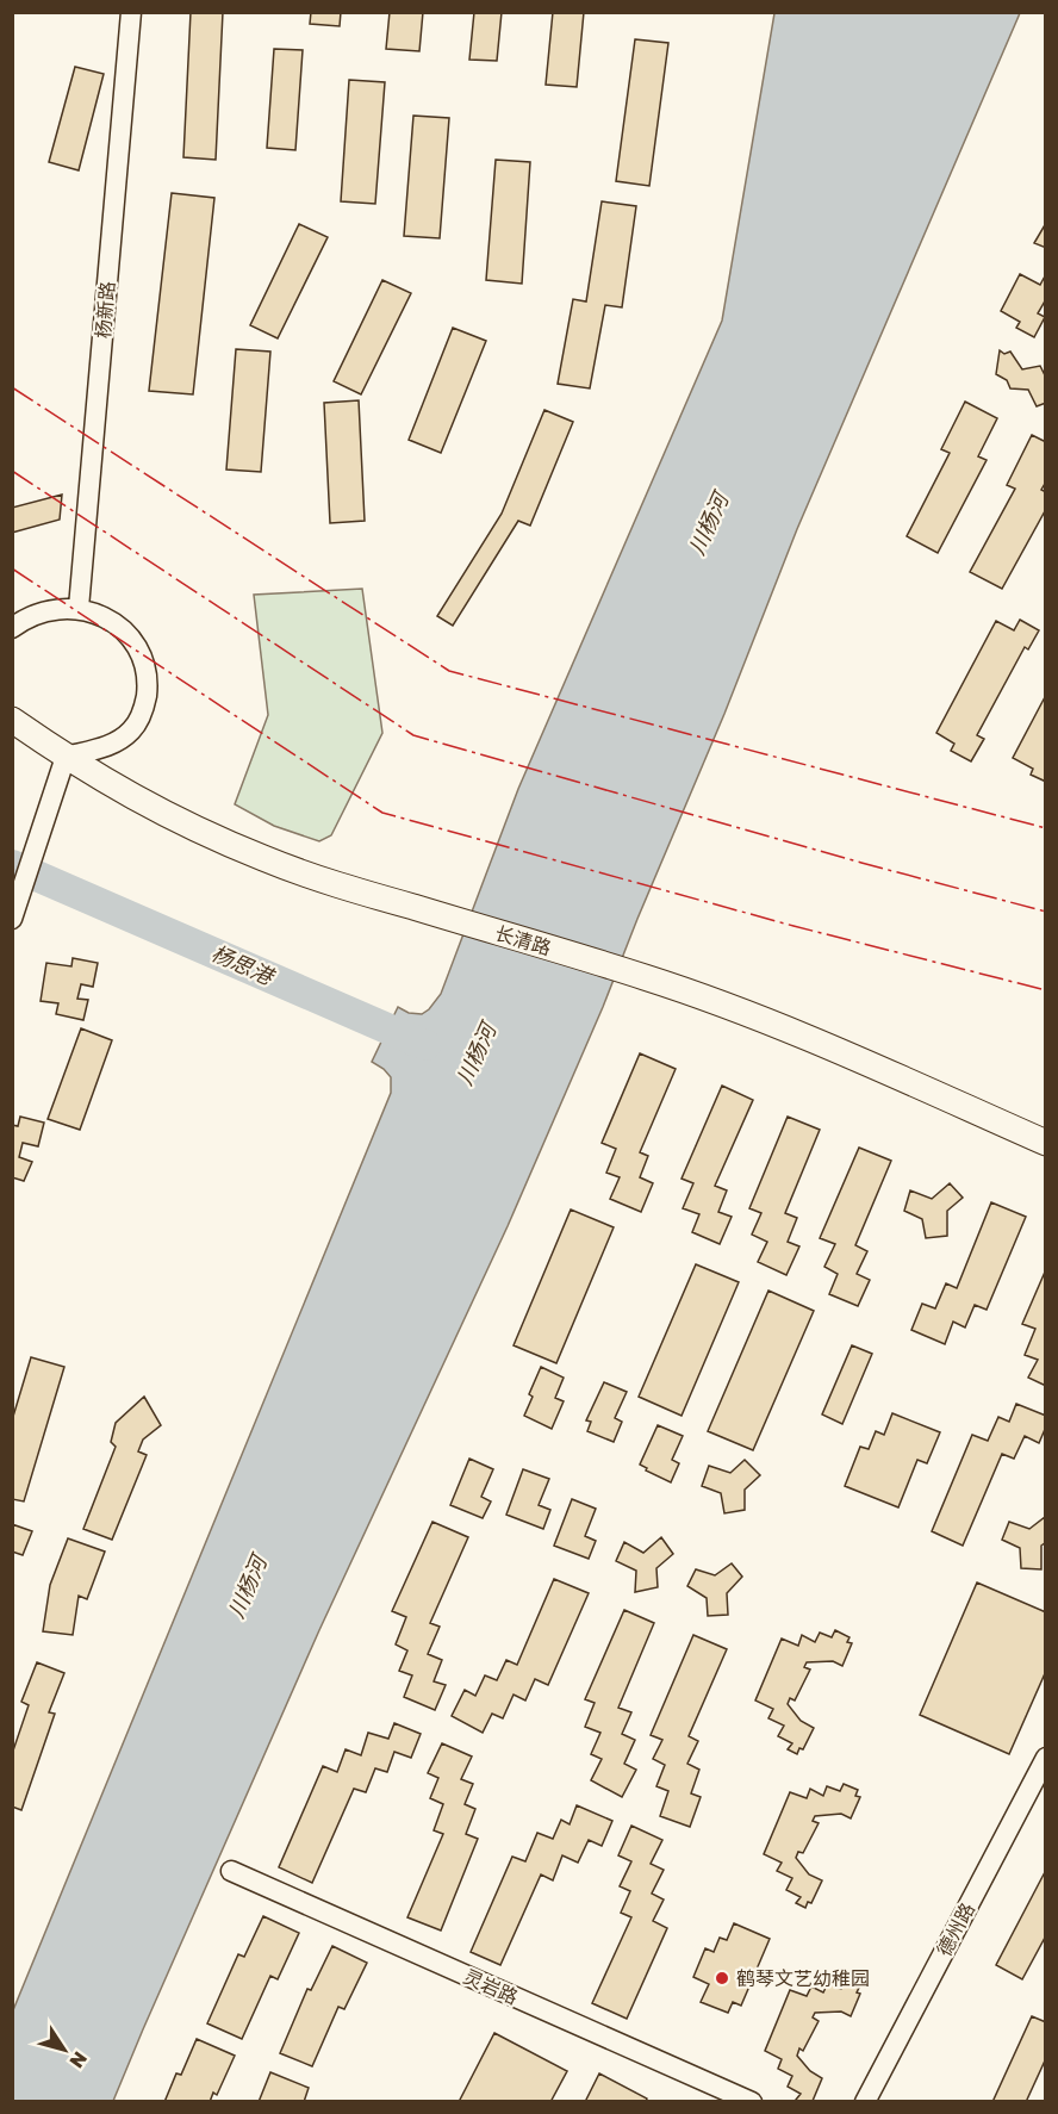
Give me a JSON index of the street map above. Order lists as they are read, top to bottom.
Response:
{
  "streets": {
    "main road": ["长清路"],
    "street": ["杨新路", "德州路", "灵岩路"]
  },
  "water": ["川杨河", "杨思港"],
  "places": ["鹤琴文艺幼稚园"],
  "north": "bottom right"
}
